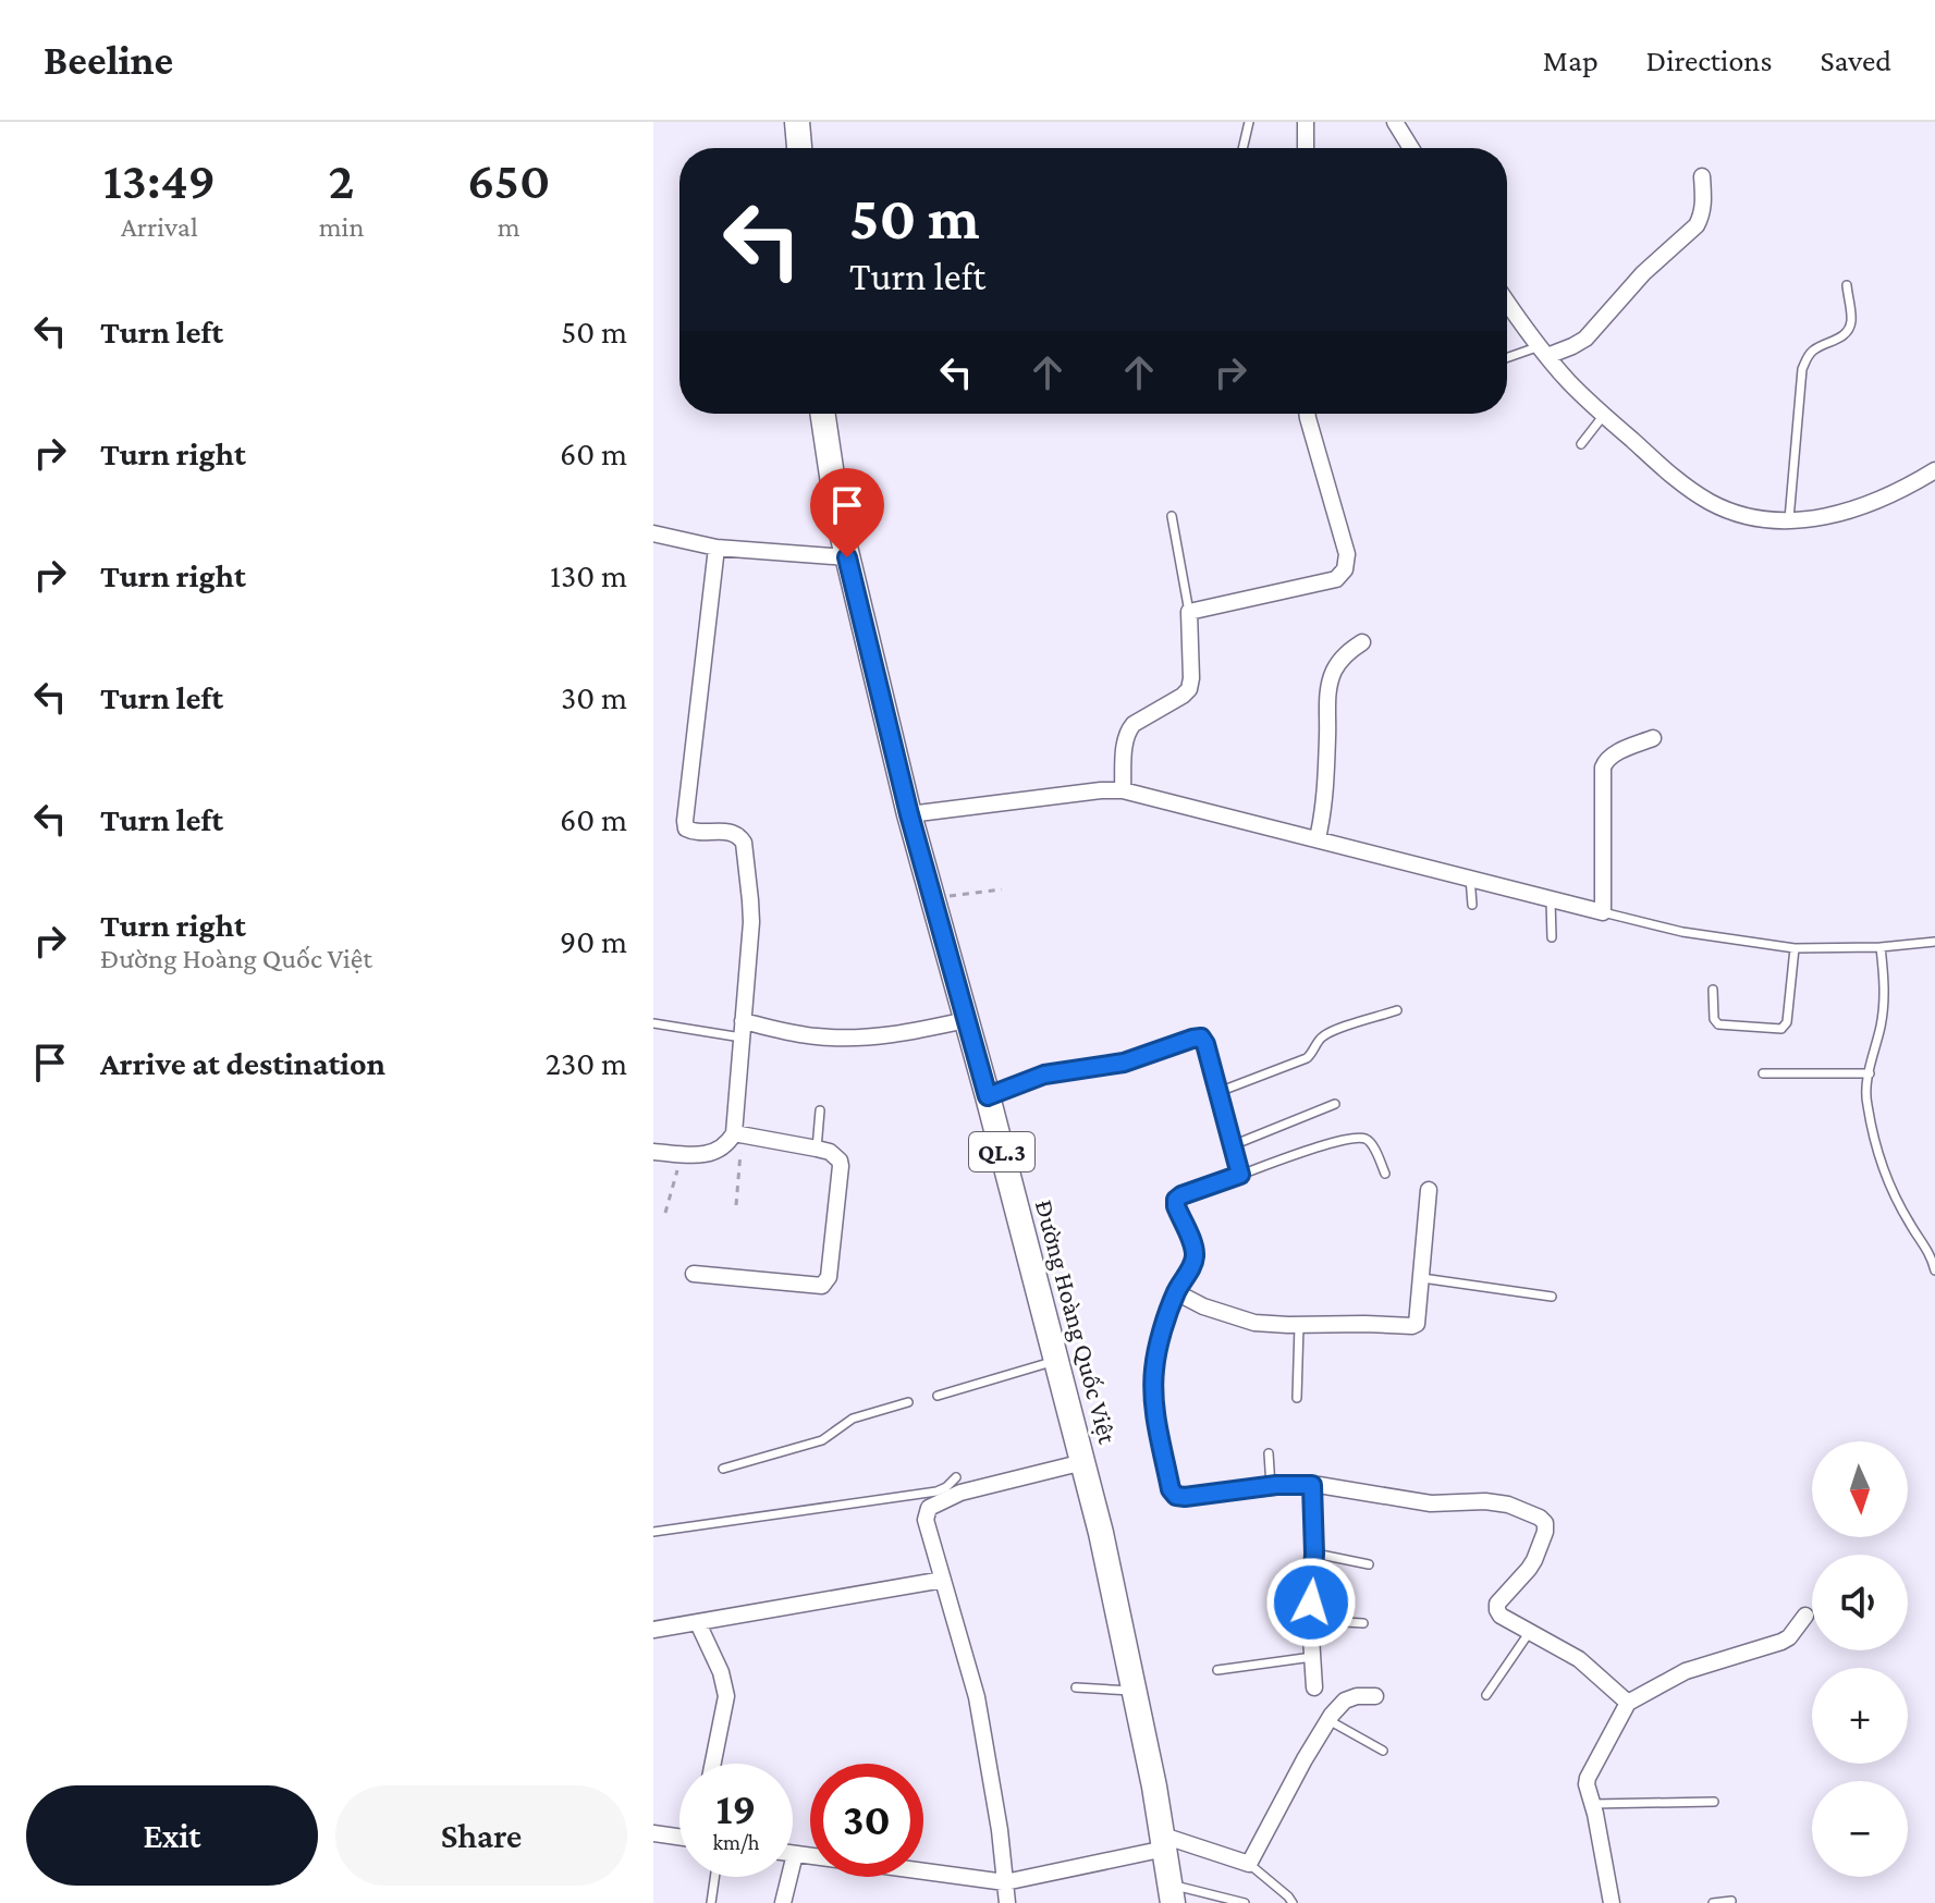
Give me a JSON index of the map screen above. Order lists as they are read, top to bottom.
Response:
{
  "streets": {
    "highway": ["QL.3", "Đường Hoàng Quốc Việt"]
  },
  "north": "bottom",
  "page": {
    "header": "Beeline",
    "nav": ["Map", "Directions", "Saved"],
    "eta": [
      "13:49",
      "Arrival",
      "2",
      "min",
      "650",
      "m"
    ],
    "turn": ["50 m", "Turn left"],
    "list": [
      {
        "name": "Turn left",
        "value": "50 m"
      },
      {
        "name": "Turn right",
        "value": "60 m"
      },
      {
        "name": "Turn right",
        "value": "130 m"
      },
      {
        "name": "Turn left",
        "value": "30 m"
      },
      {
        "name": "Turn left",
        "value": "60 m"
      },
      {
        "name": "Turn right",
        "note": "Đường Hoàng Quốc Việt",
        "value": "90 m"
      },
      {
        "name": "Arrive at destination",
        "value": "230 m"
      }
    ],
    "map_buttons": ["+", "−"],
    "speed": "19 km/h",
    "limit": "30",
    "buttons": ["Exit", "Share"]
  }
}
